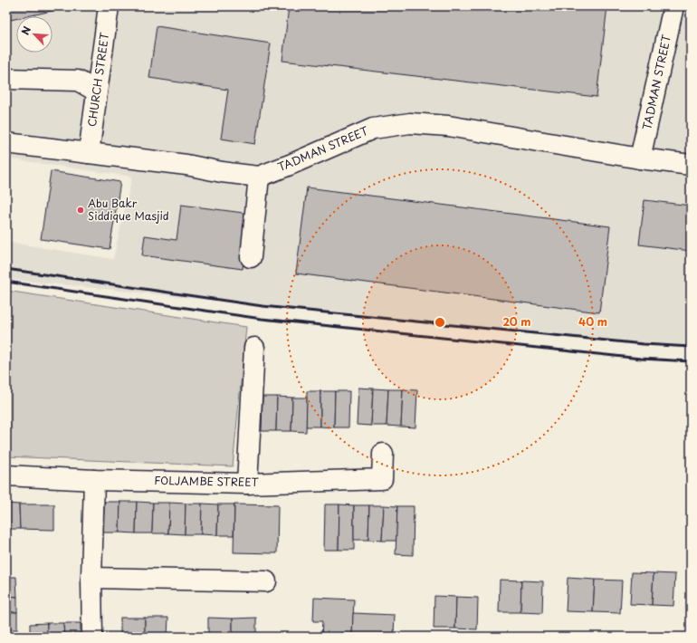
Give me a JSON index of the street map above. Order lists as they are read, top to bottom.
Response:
{
  "streets": {
    "street": ["CHURCH STREET", "TADMAN STREET", "FOLJAMBE STREET"]
  },
  "crossings": [
    ["CHURCH STREET", "TADMAN STREET"]
  ],
  "places": ["Abu Bakr Siddique Masjid"],
  "north": "top left",
  "rings": ["20 m", "40 m"]
}
